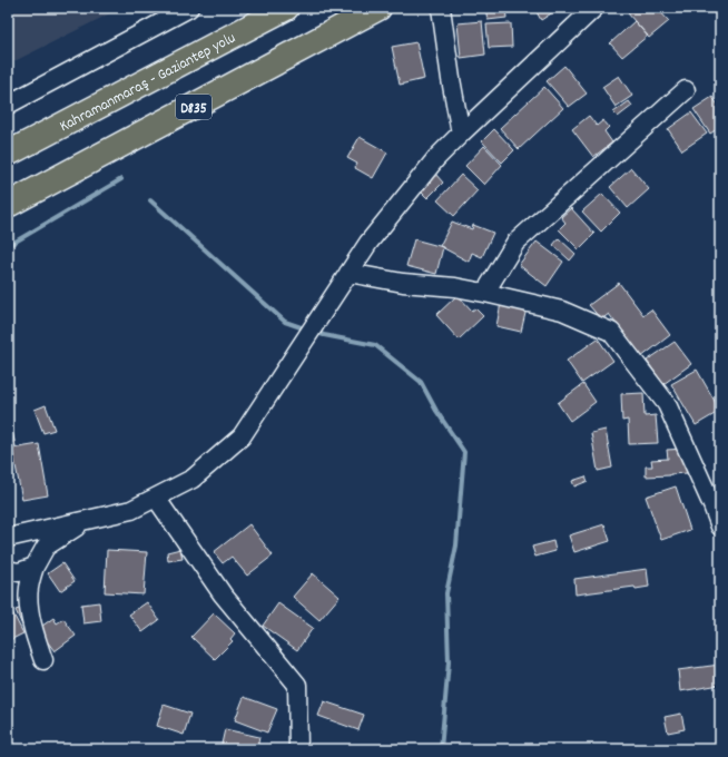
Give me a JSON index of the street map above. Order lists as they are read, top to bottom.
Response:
{
  "streets": {
    "highway": ["Kahramanmaraş - Gaziantep yolu", "D835"]
  }
}
